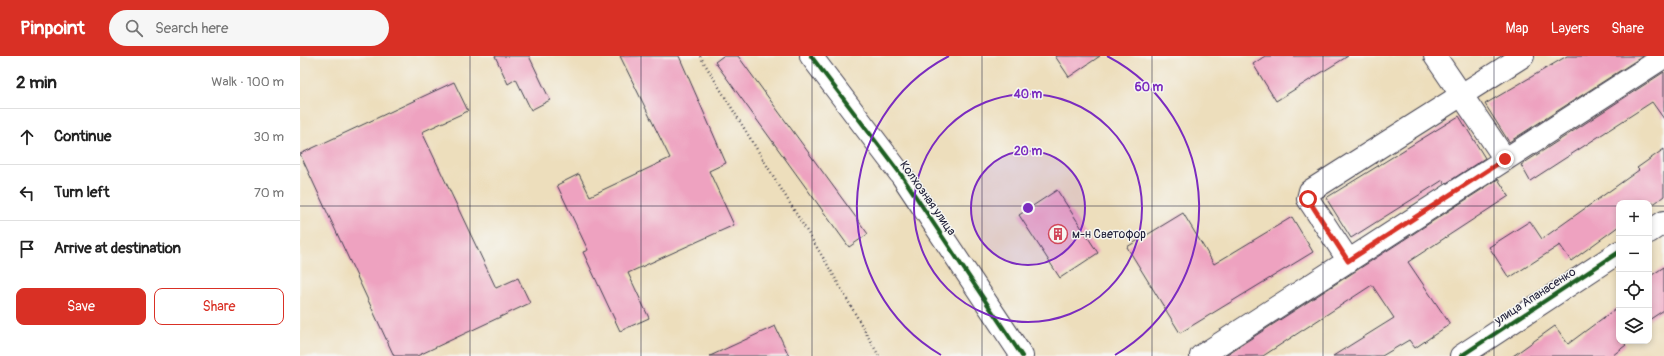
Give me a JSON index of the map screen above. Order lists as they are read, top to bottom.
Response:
{
  "streets": {
    "street": ["Колхозная улица", "улица Апанасенко"]
  },
  "places": {
    "building": ["м-н Светофор"]
  },
  "page": {
    "header": "Pinpoint",
    "search": "Search here",
    "nav": ["Map", "Layers", "Share"],
    "heading": ["2 min", "Walk · 100 m"],
    "list": [
      ["Continue", "30 m"],
      ["Turn left", "70 m"],
      "Arrive at destination"
    ],
    "map_buttons": ["+", "−"],
    "buttons": ["Save", "Share"]
  },
  "rings": ["60 m", "40 m", "20 m"]
}
